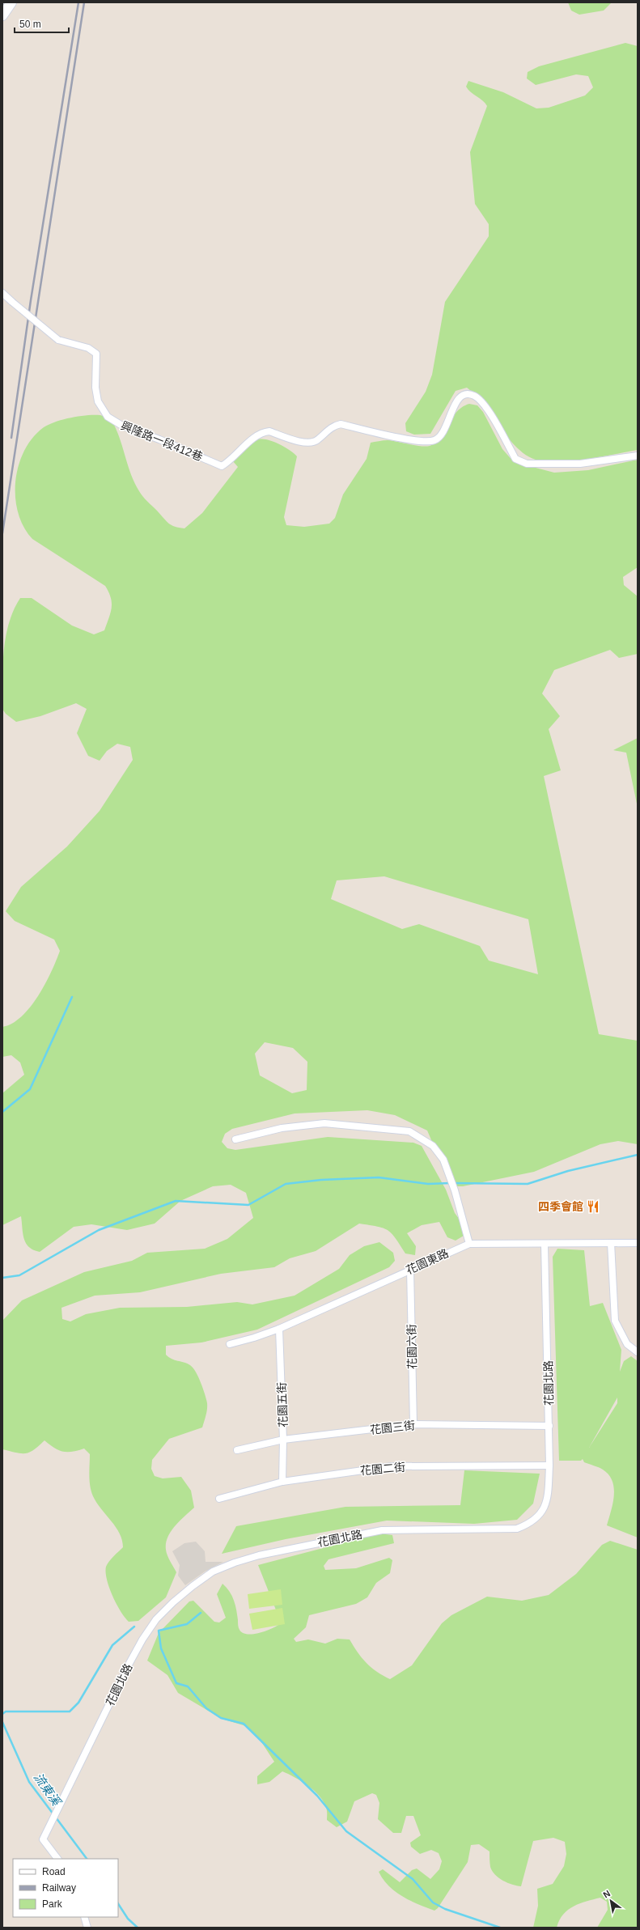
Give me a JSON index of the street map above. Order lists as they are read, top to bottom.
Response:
{
  "streets": {
    "street": [
      "興隆路一段412巷",
      "花園東路",
      "花園六街",
      "花園北路",
      "花園五街",
      "花園三街",
      "花園二街"
    ]
  },
  "crossings": [
    ["花園東路", "花園六街"],
    ["花園東路", "花園北路"],
    ["花園東路", "花園五街"],
    ["花園六街", "花園三街"],
    ["花園北路", "花園三街"],
    ["花園北路", "花園二街"],
    ["花園五街", "花園三街"],
    ["花園五街", "花園二街"]
  ],
  "water": ["流東溪"],
  "places": {
    "restaurant": ["四季會館"]
  },
  "legend": ["Road", "Railway", "Park"],
  "scale_bar": "50 m",
  "north": "top left"
}
